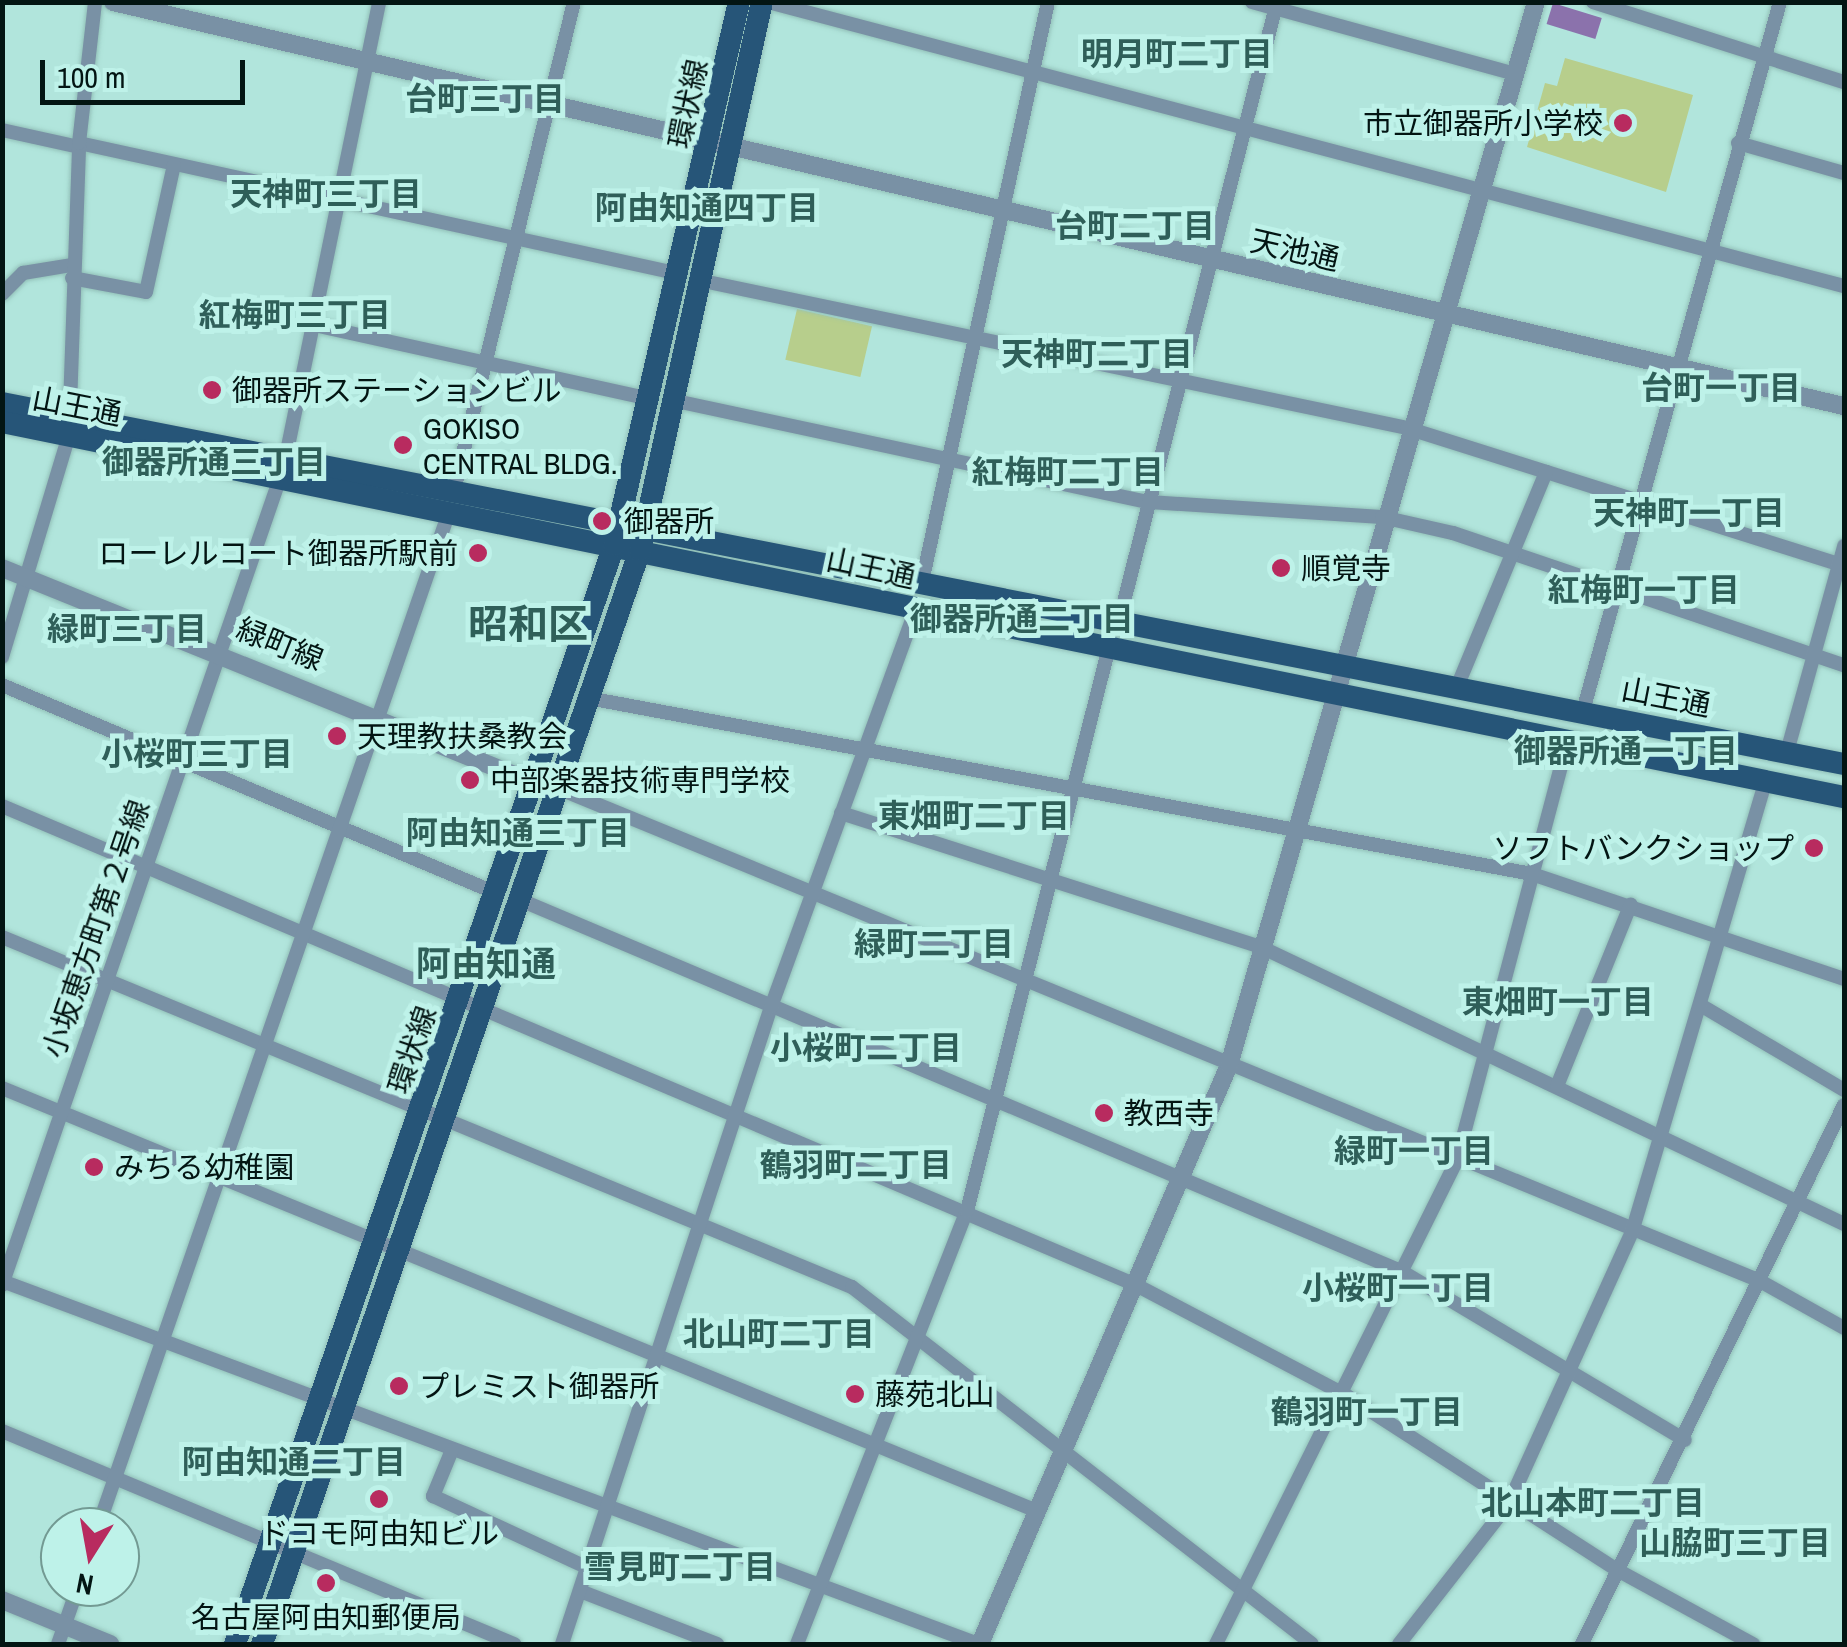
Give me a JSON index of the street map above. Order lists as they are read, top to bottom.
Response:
{
  "streets": {
    "main road": ["環状線", "山王通"],
    "street": ["天池通", "緑町線", "小坂恵方町第２号線"]
  },
  "crossings": [
    ["環状線", "天池通"],
    ["環状線", "山王通"],
    ["環状線", "緑町線"],
    ["天池通", "小坂恵方町第２号線"],
    ["山王通", "小坂恵方町第２号線"],
    ["緑町線", "小坂恵方町第２号線"]
  ],
  "districts": [
    "明月町二丁目",
    "台町三丁目",
    "天神町三丁目",
    "阿由知通四丁目",
    "台町二丁目",
    "紅梅町三丁目",
    "天神町二丁目",
    "台町一丁目",
    "御器所通三丁目",
    "紅梅町二丁目",
    "天神町一丁目",
    "紅梅町一丁目",
    "御器所通二丁目",
    "昭和区",
    "緑町三丁目",
    "御器所通一丁目",
    "小桜町三丁目",
    "東畑町二丁目",
    "阿由知通三丁目",
    "緑町二丁目",
    "阿由知通",
    "東畑町一丁目",
    "小桜町二丁目",
    "緑町一丁目",
    "鶴羽町二丁目",
    "小桜町一丁目",
    "北山町二丁目",
    "鶴羽町一丁目",
    "阿由知通二丁目",
    "北山本町二丁目",
    "山脇町三丁目",
    "雪見町二丁目"
  ],
  "places": [
    "市立御器所小学校",
    "御器所ステーションビル",
    "GOKISO CENTRAL BLDG.",
    "御器所",
    "ローレルコート御器所駅前",
    "順覚寺",
    "天理教扶桑教会",
    "中部楽器技術専門学校",
    "ソフトバンクショップ",
    "教西寺",
    "みちる幼稚園",
    "プレミスト御器所",
    "藤苑北山",
    "ドコモ阿由知ビル",
    "名古屋阿由知郵便局"
  ],
  "scale_bar": "100 m",
  "north": "bottom"
}
